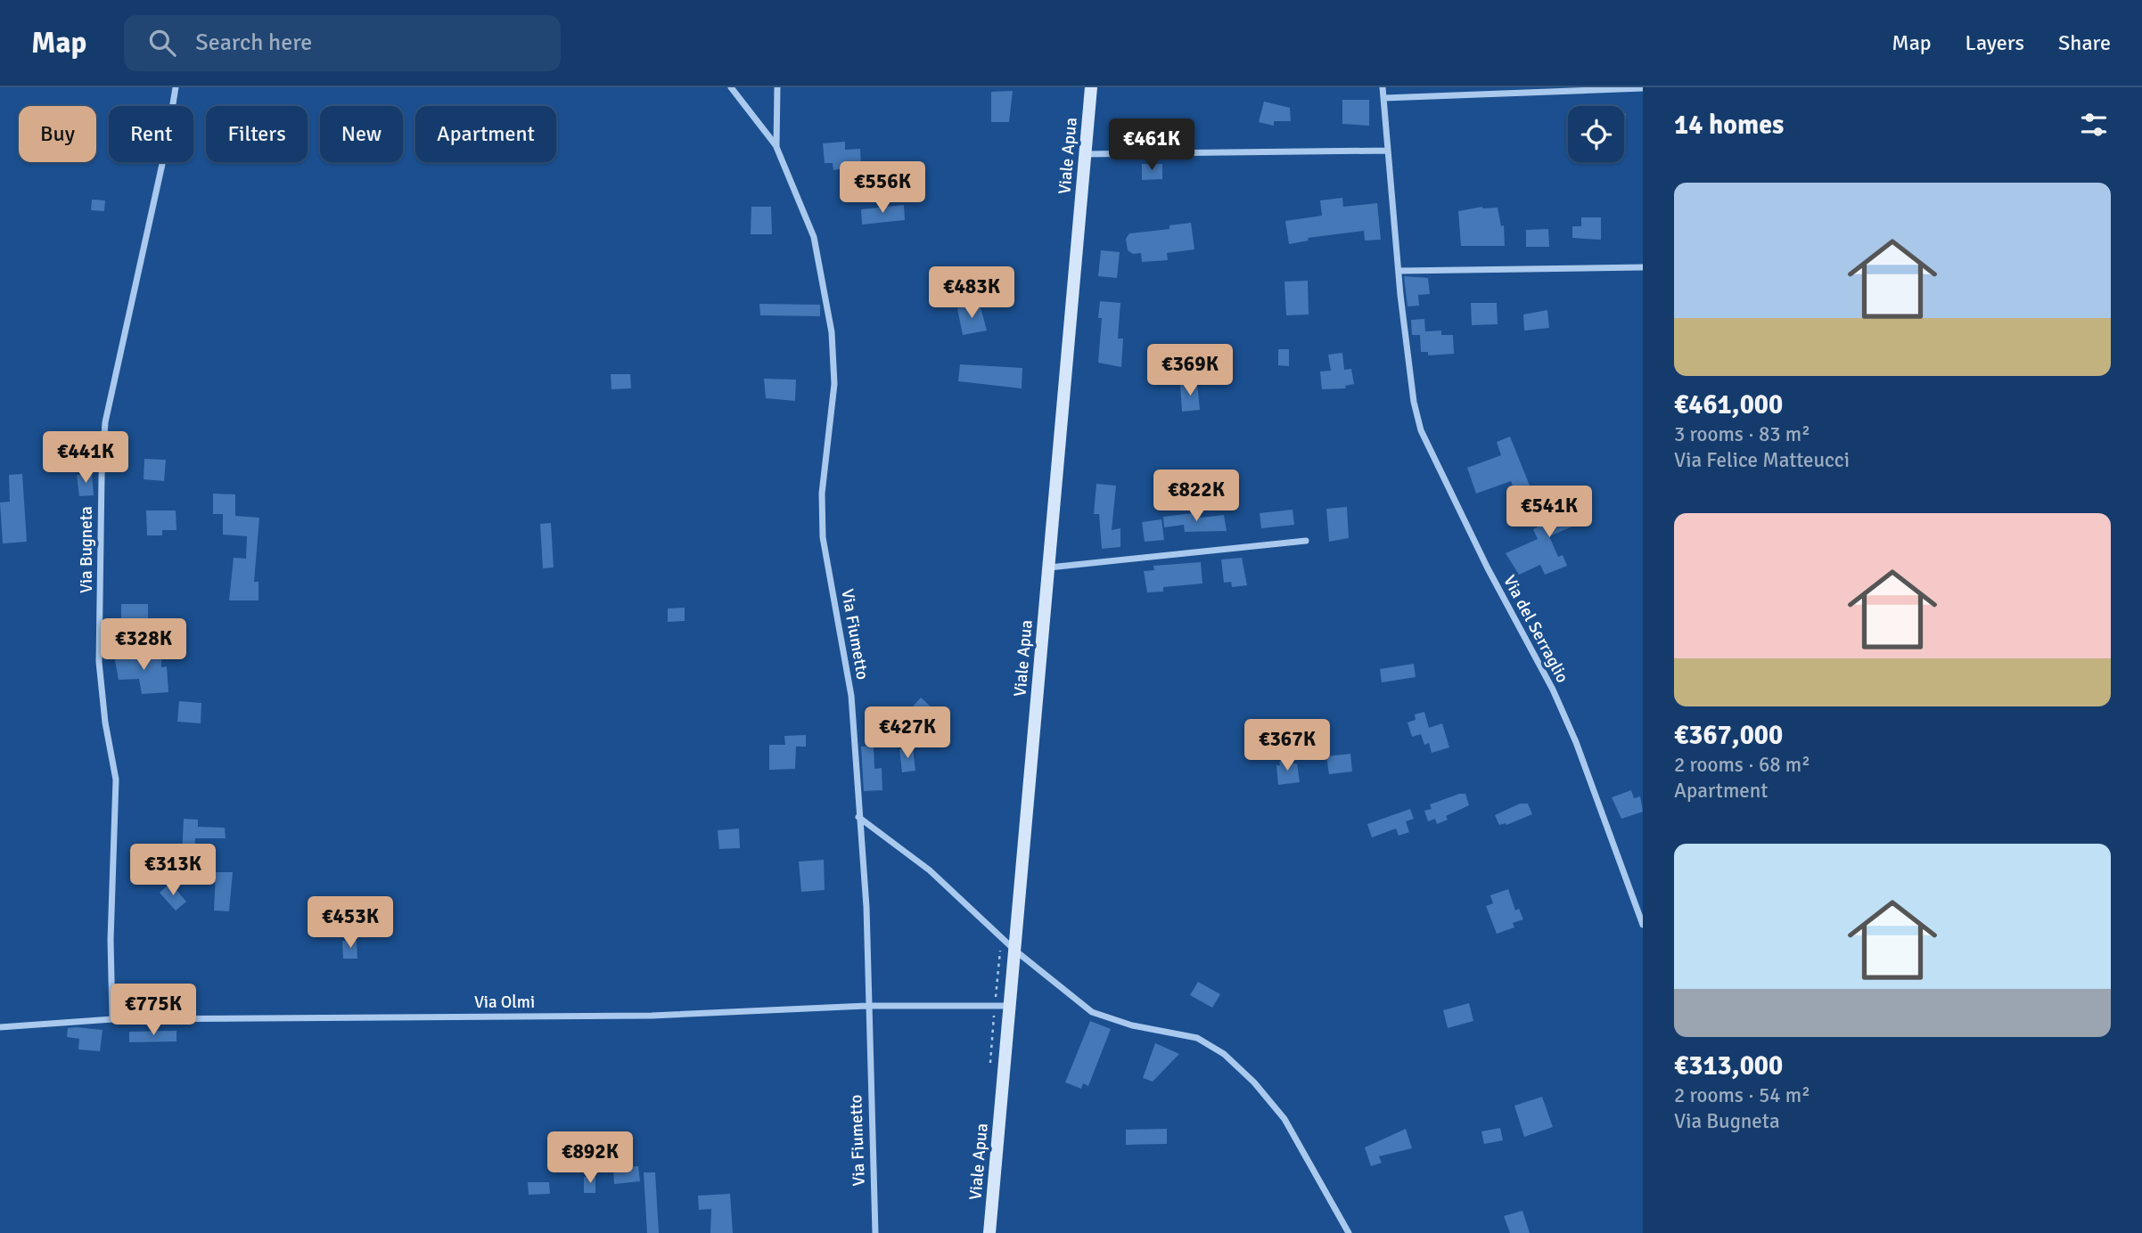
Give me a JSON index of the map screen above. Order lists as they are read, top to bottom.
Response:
{
  "streets": {
    "street": [
      "Viale Apua",
      "Via Bugneta",
      "Via del Serraglio",
      "Via Fiumetto",
      "Via Olmi"
    ]
  },
  "crossings": [
    ["Viale Apua", "Via Olmi"],
    ["Via Bugneta", "Via Olmi"],
    ["Via Fiumetto", "Via Olmi"]
  ],
  "page": {
    "header": "Map",
    "search": "Search here",
    "nav": ["Map", "Layers", "Share"],
    "heading": "14 homes",
    "chip": [
      "Buy",
      "Rent",
      "Filters",
      "New",
      "Apartment"
    ],
    "price": [
      "€461K",
      "€556K",
      "€483K",
      "€369K",
      "€441K",
      "€822K",
      "€541K",
      "€328K",
      "€427K",
      "€367K",
      "€313K",
      "€453K",
      "€775K",
      "€892K"
    ],
    "list": [
      {
        "name": "€461,000",
        "note": "3 rooms · 83 m² · Via Felice Matteucci"
      },
      {
        "name": "€367,000",
        "note": "2 rooms · 68 m² · Apartment"
      },
      {
        "name": "€313,000",
        "note": "2 rooms · 54 m² · Via Bugneta"
      }
    ]
  }
}
